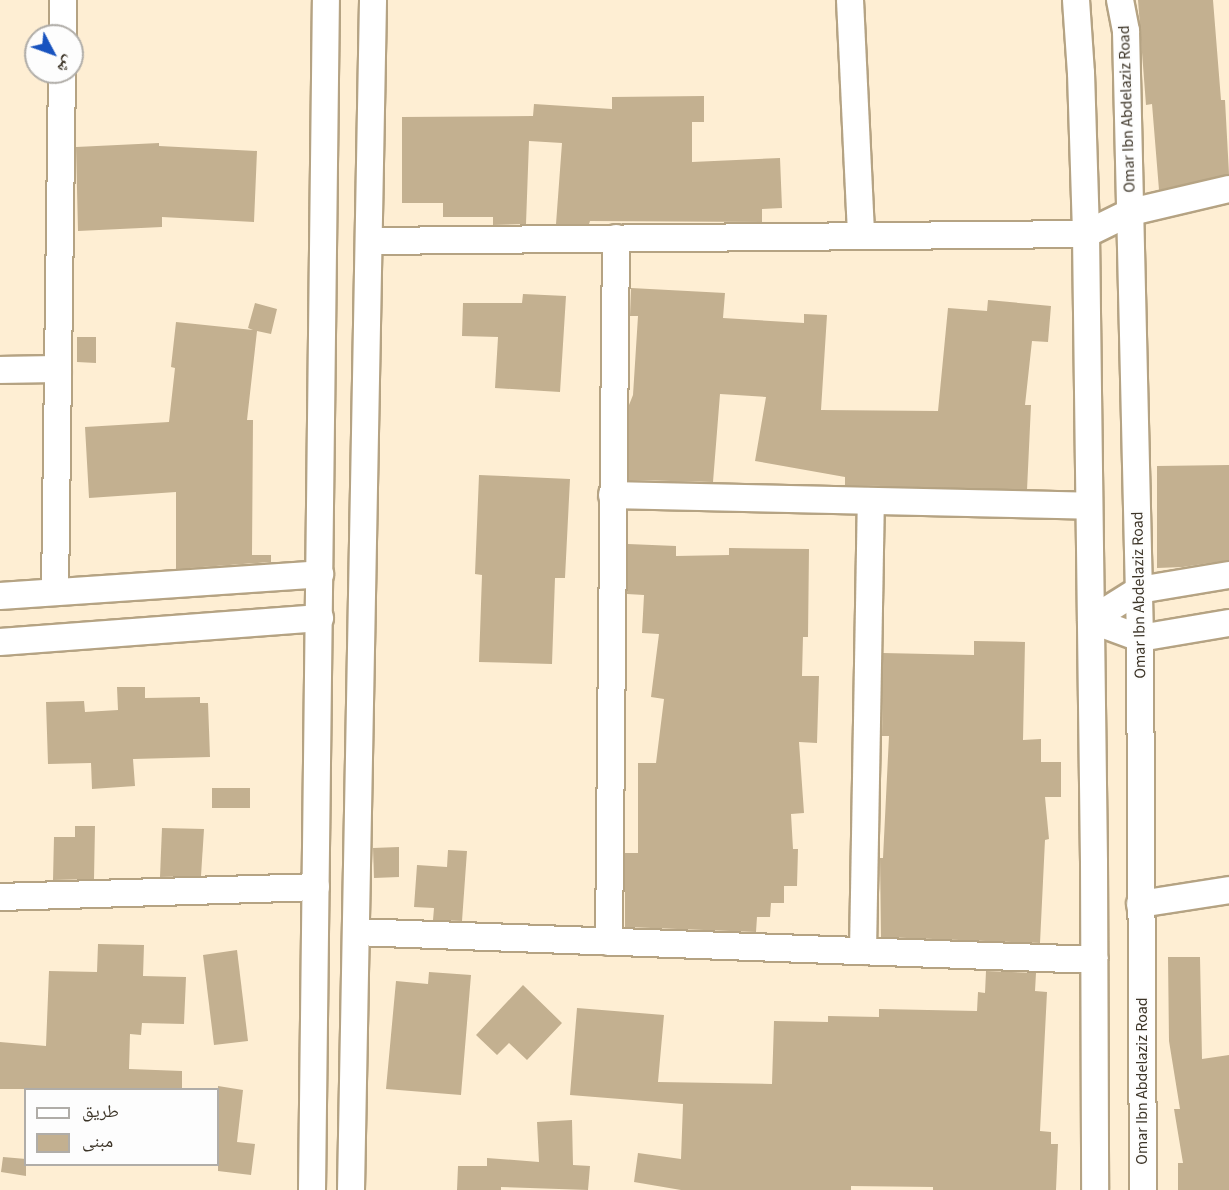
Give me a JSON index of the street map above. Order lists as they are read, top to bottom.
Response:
{
  "streets": {
    "street": ["Omar Ibn Abdelaziz Road"]
  },
  "legend": ["طريق", "مبنى"],
  "north": "bottom right"
}
